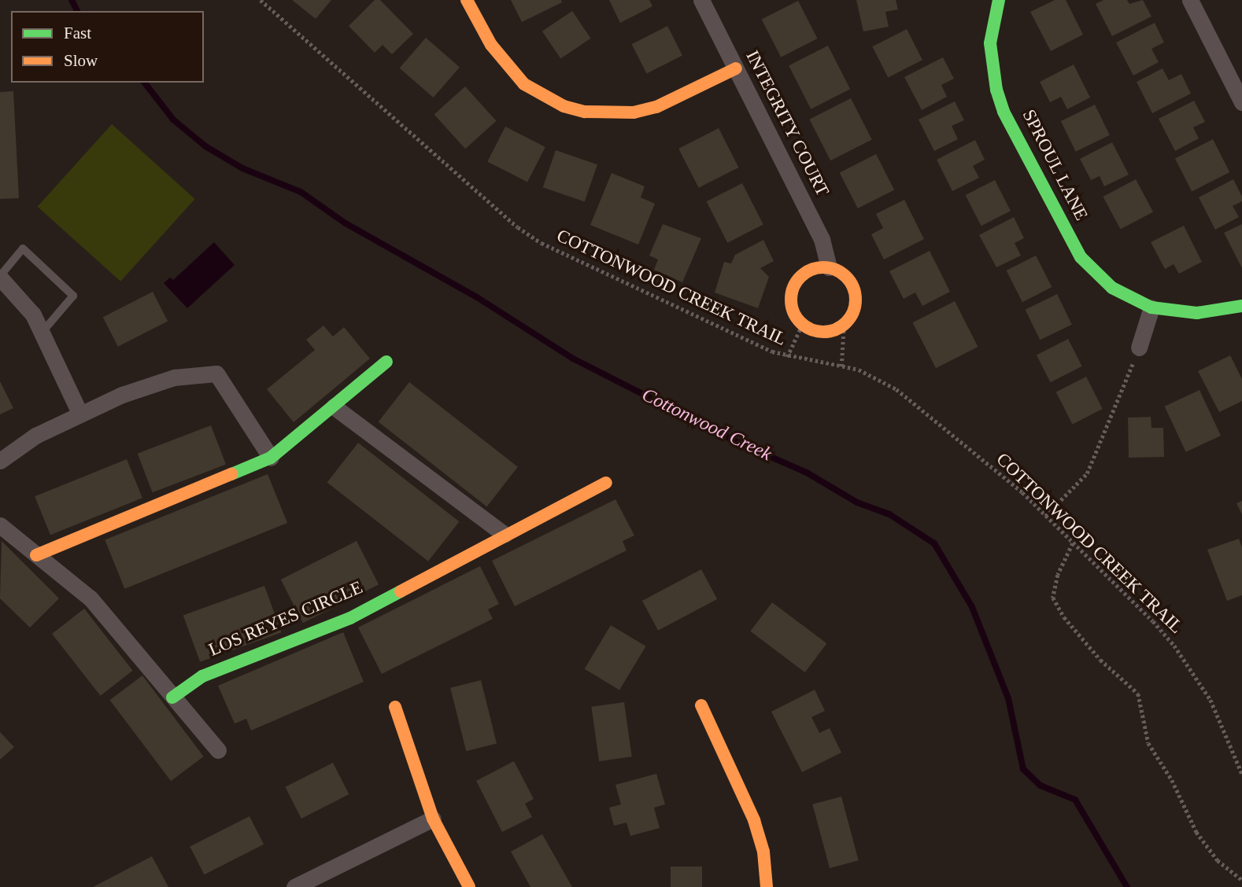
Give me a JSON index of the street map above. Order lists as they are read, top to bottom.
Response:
{
  "streets": {
    "street": ["INTEGRITY COURT", "SPROUL LANE", "LOS REYES CIRCLE"],
    "path": ["COTTONWOOD CREEK TRAIL"]
  },
  "water": ["Cottonwood Creek"],
  "legend": ["Fast", "Slow"]
}
